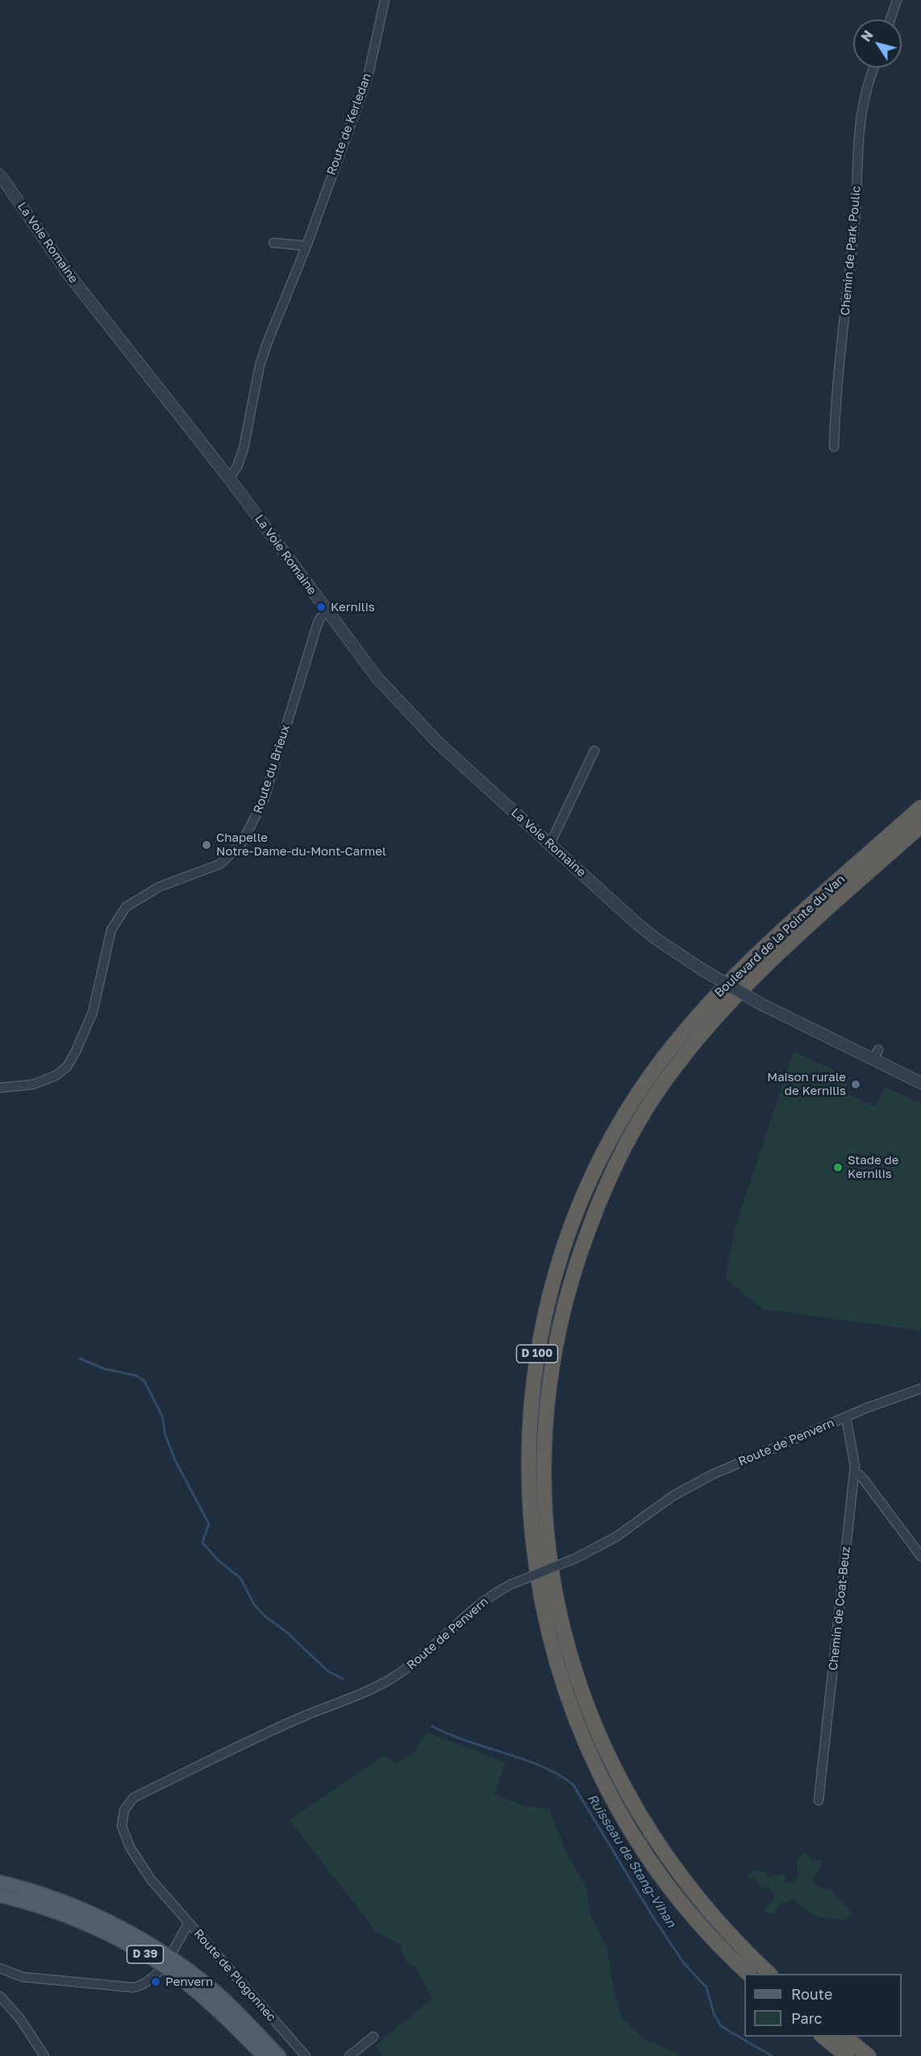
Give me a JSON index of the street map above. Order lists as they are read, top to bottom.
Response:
{
  "streets": {
    "highway": ["Boulevard de la Pointe du Van", "D 100"],
    "main road": ["D 39", "Route de Plogonnec"],
    "street": [
      "Route de Kerledan",
      "La Voie Romaine",
      "Chemin de Park Poulic",
      "Route du Brieux",
      "Route de Penvern",
      "Chemin de Coat-Beuz"
    ]
  },
  "crossings": [
    ["Route de Kerledan", "La Voie Romaine"],
    ["La Voie Romaine", "Route du Brieux"],
    ["Route de Penvern", "Chemin de Coat-Beuz"],
    ["Route de Penvern", "Route de Plogonnec"]
  ],
  "water": ["Ruisseau de Stang-Vihan"],
  "places": [
    "Kernilis",
    "Chapelle Notre-Dame-du-Mont-Carmel",
    "Maison rurale de Kernilis",
    "Stade de Kernilis",
    "Penvern"
  ],
  "legend": ["Route", "Parc"],
  "north": "top left"
}
